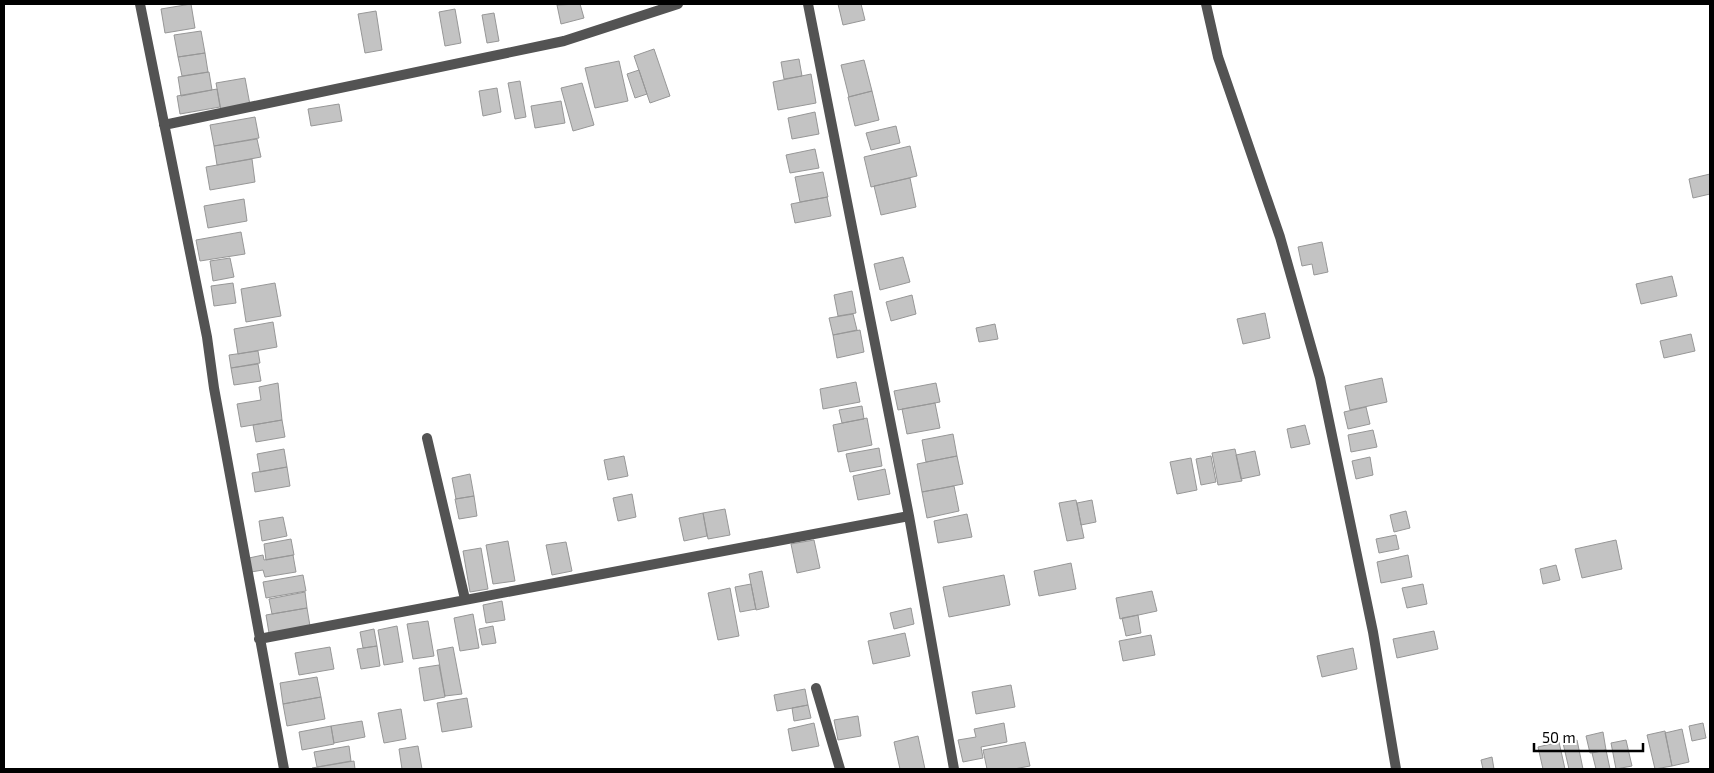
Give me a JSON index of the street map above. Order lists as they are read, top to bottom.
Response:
{
  "scale_bar": "50 m"
}
